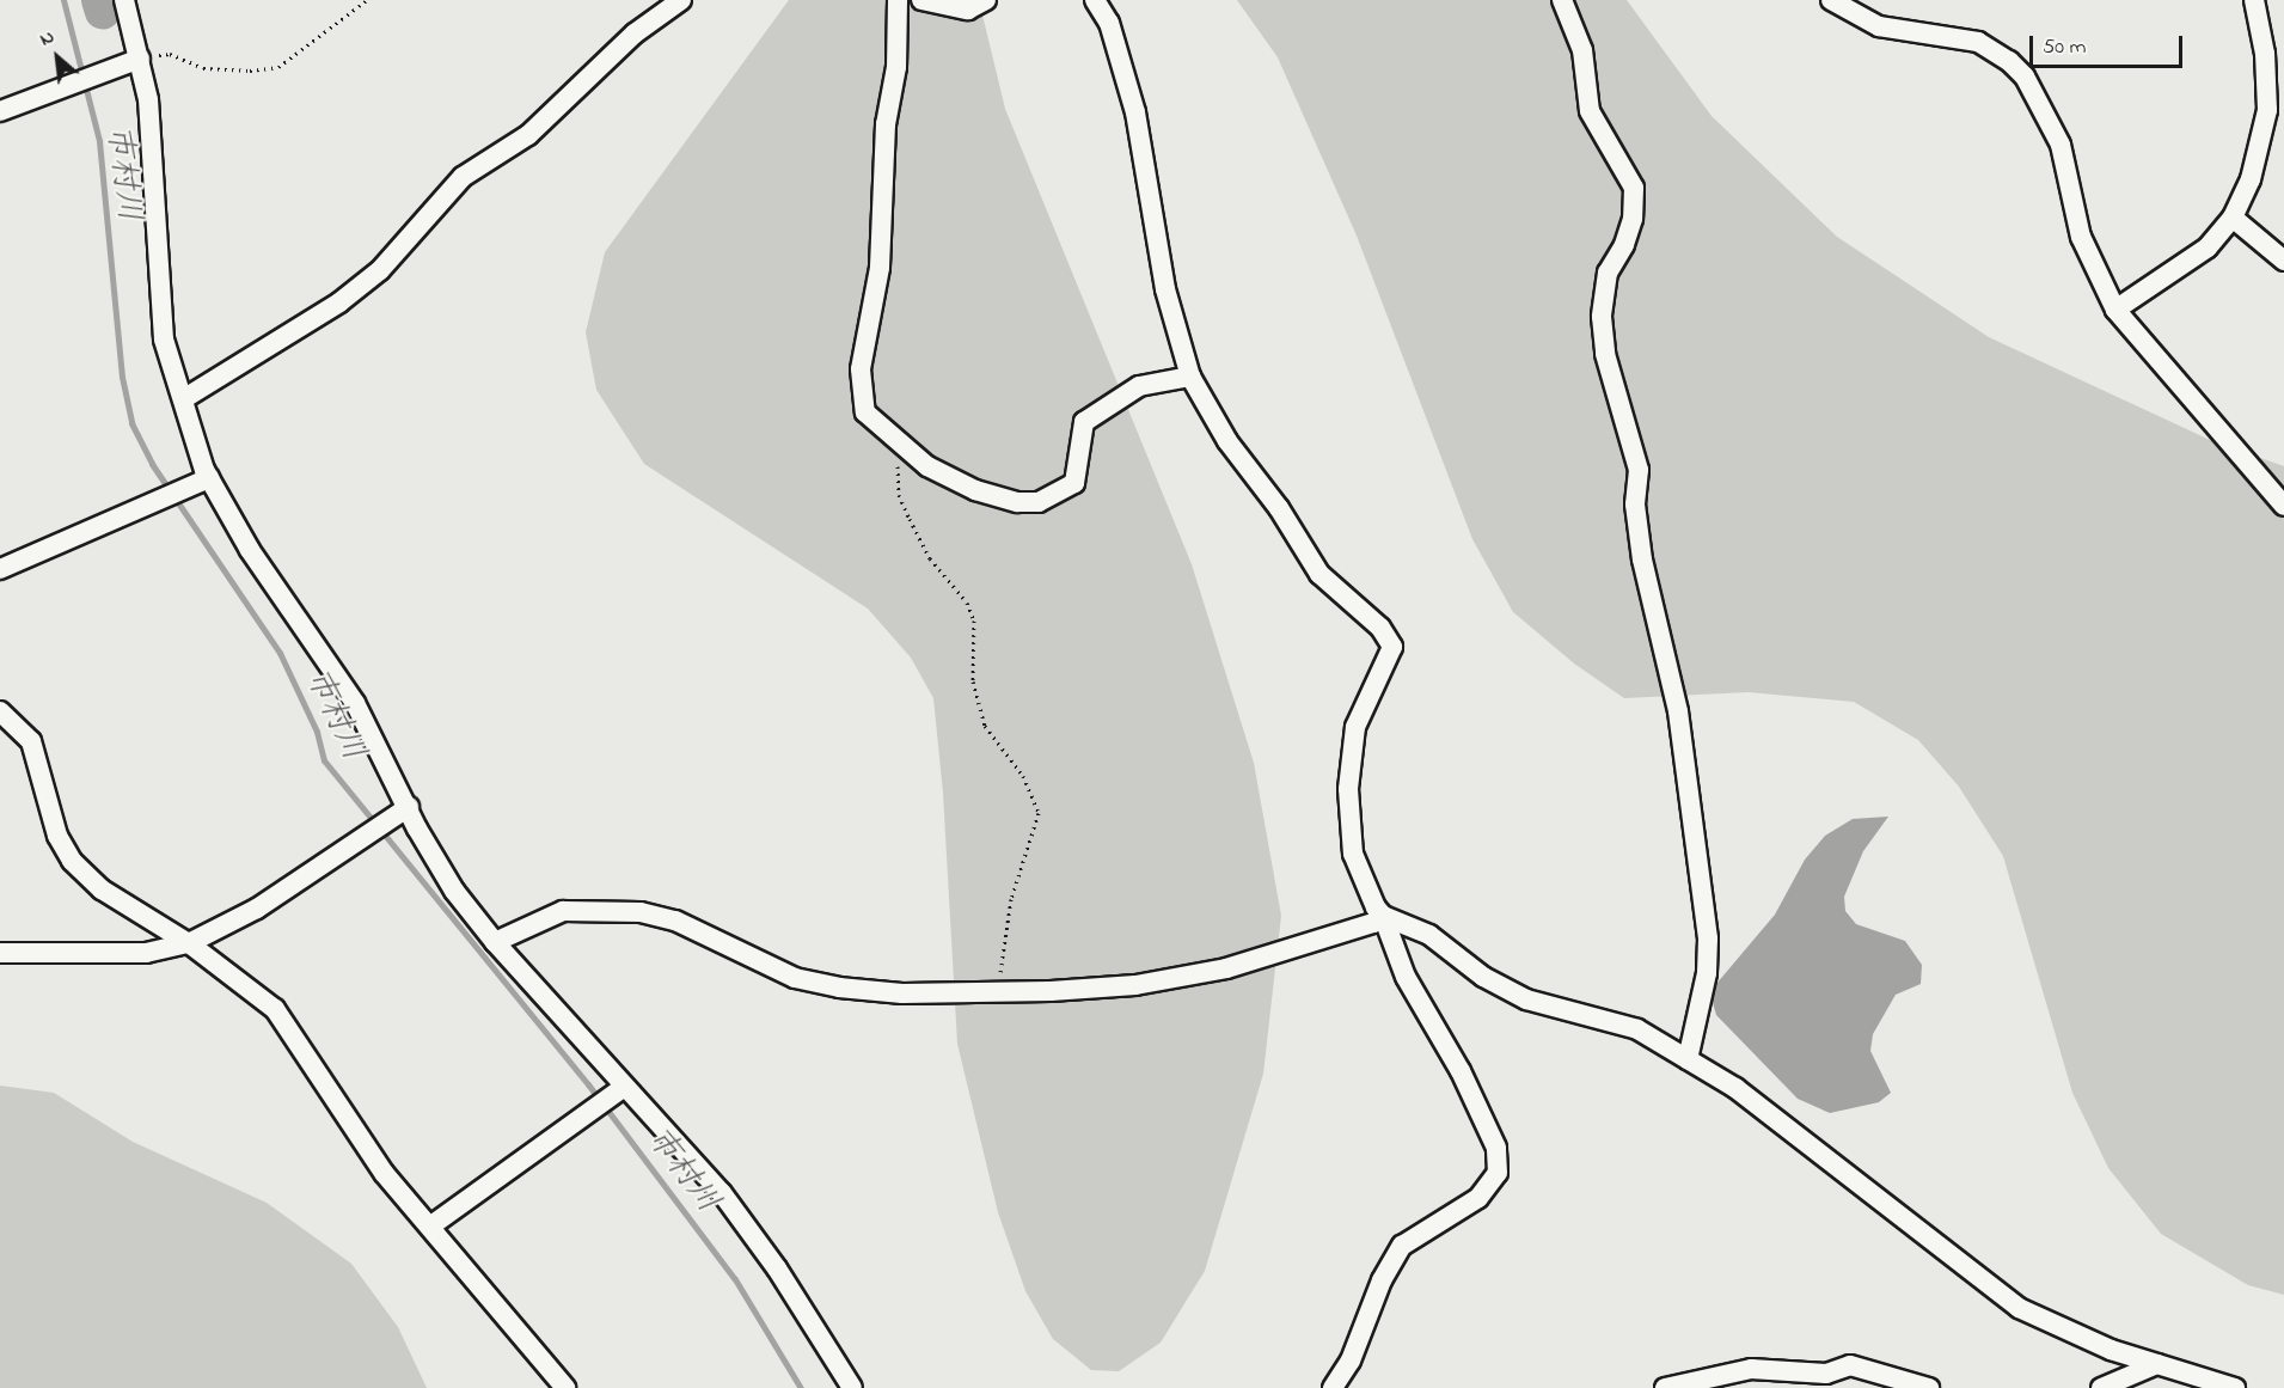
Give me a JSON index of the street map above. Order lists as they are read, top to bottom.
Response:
{
  "water": ["市村川"],
  "scale_bar": "50 m",
  "north": "top left"
}
